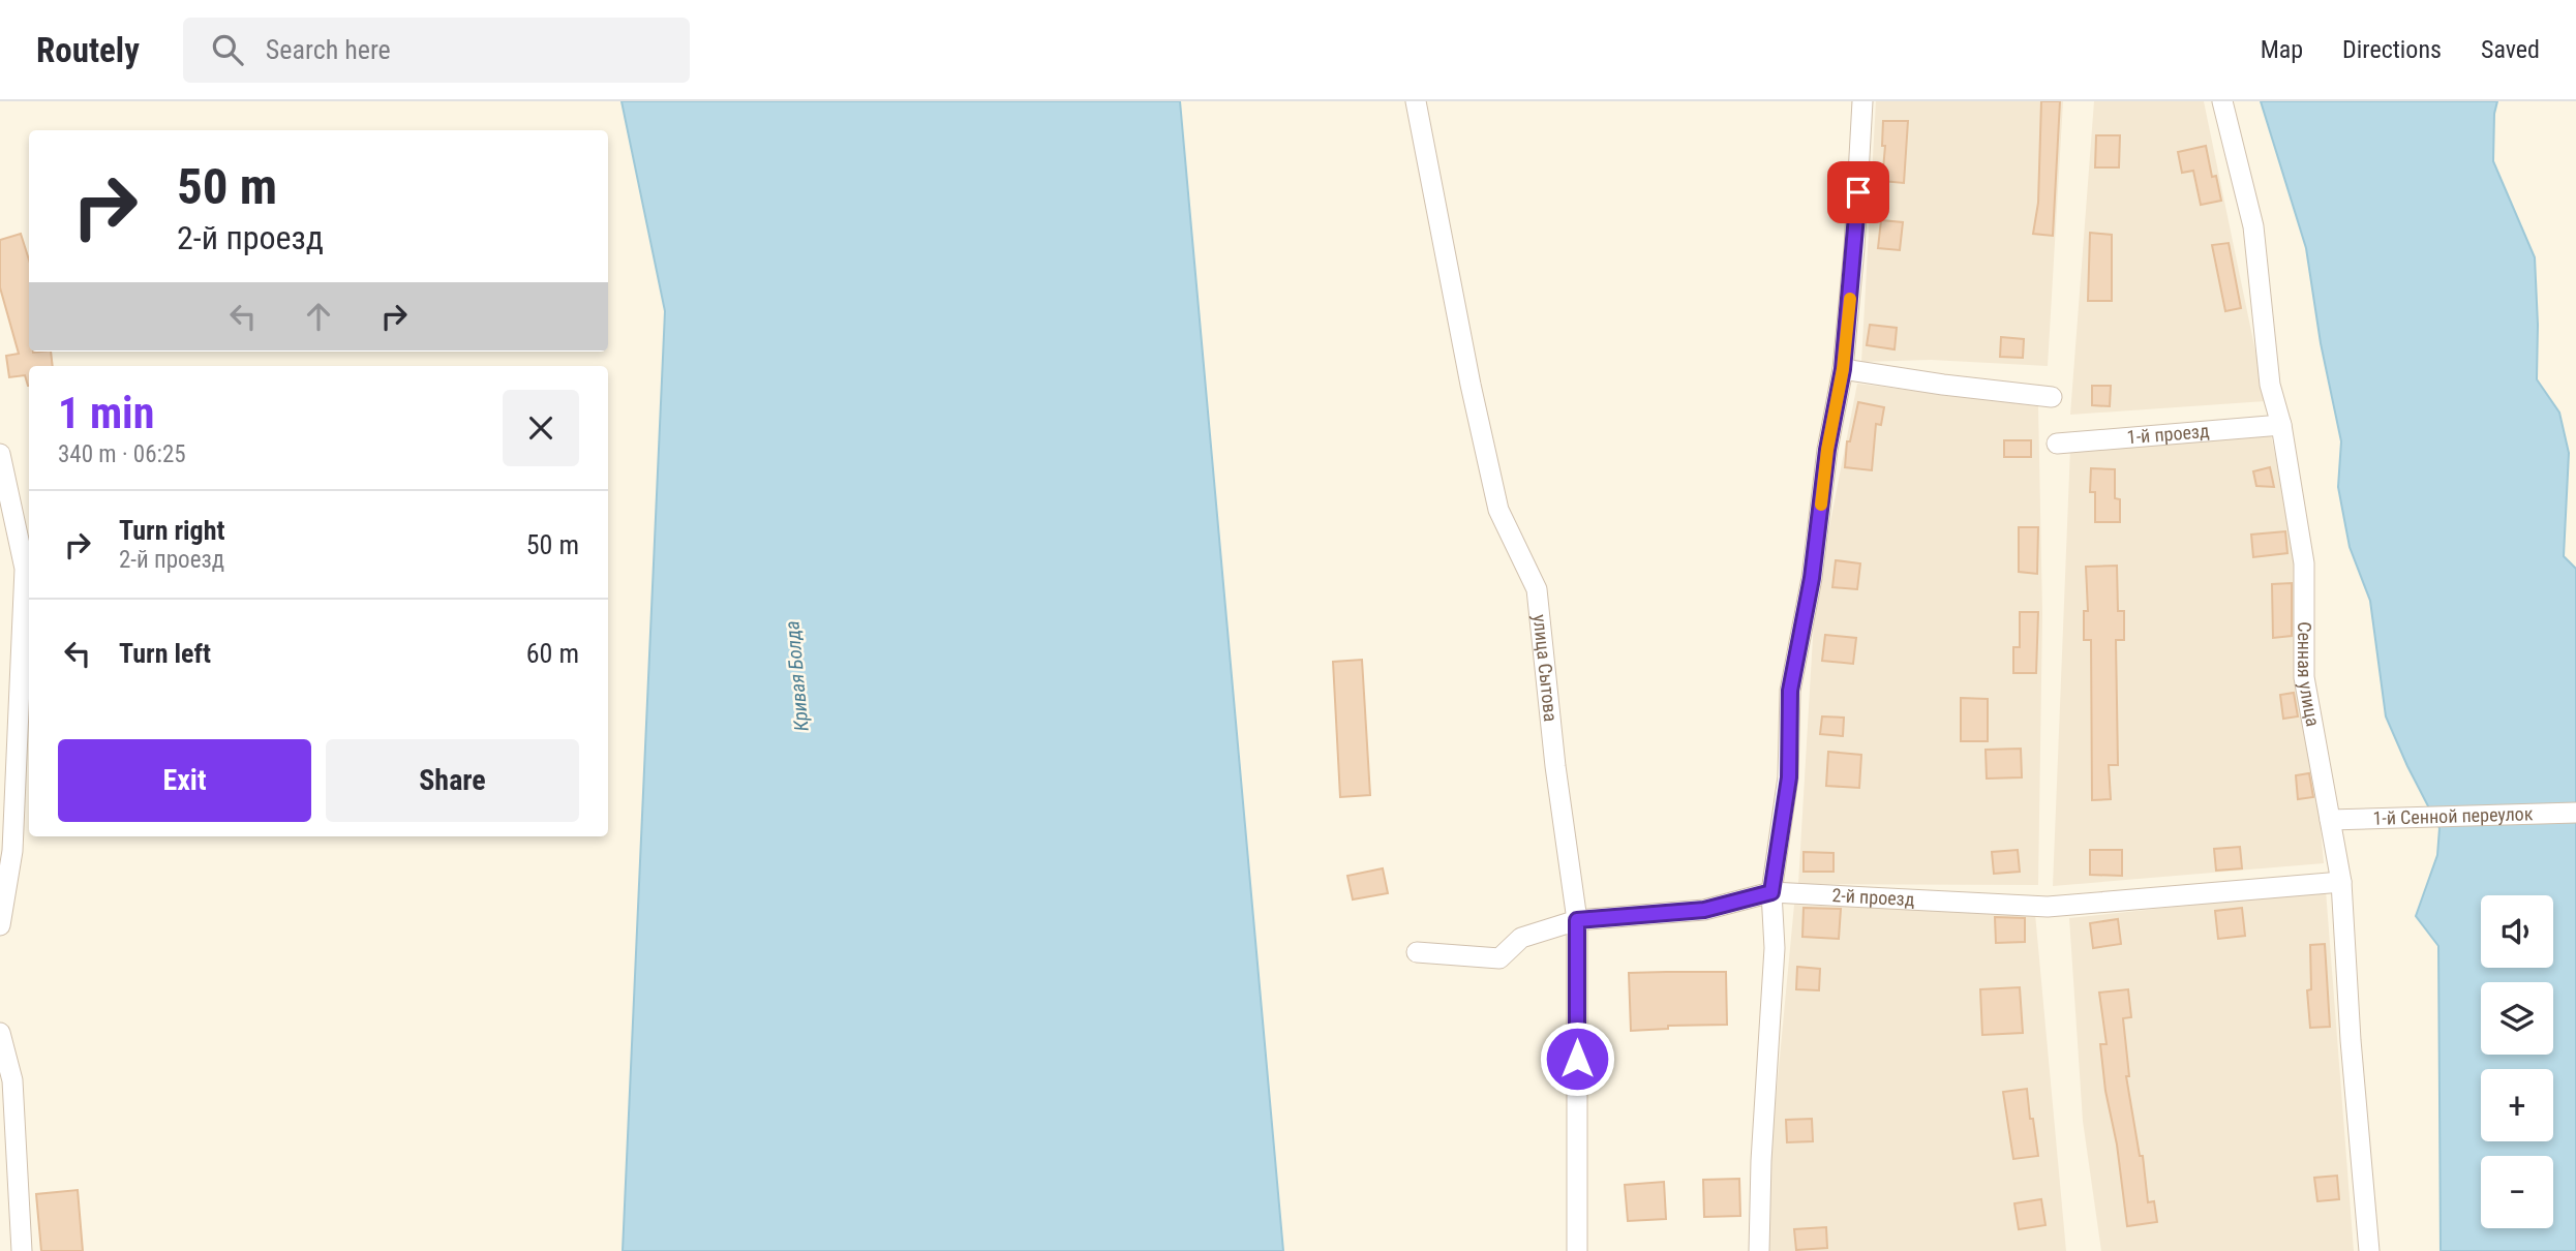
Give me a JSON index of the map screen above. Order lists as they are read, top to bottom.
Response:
{
  "streets": {
    "street": [
      "1-й проезд",
      "улица Сытова",
      "Сенная улица",
      "1-й Сенной переулок",
      "2-й проезд"
    ]
  },
  "crossings": [
    ["1-й проезд", "Сенная улица"],
    ["улица Сытова", "2-й проезд"],
    ["Сенная улица", "1-й Сенной переулок"],
    ["Сенная улица", "2-й проезд"]
  ],
  "water": ["Кривая Болда"],
  "page": {
    "header": "Routely",
    "search": "Search here",
    "nav": ["Map", "Directions", "Saved"],
    "turn": ["50 m", "2-й проезд"],
    "heading": ["1 min", "340 m · 06:25"],
    "list": [
      {
        "name": "Turn right",
        "note": "2-й проезд",
        "value": "50 m"
      },
      {
        "name": "Turn left",
        "value": "60 m"
      }
    ],
    "buttons": ["Exit", "Share"],
    "map_buttons": ["+", "−"]
  }
}
